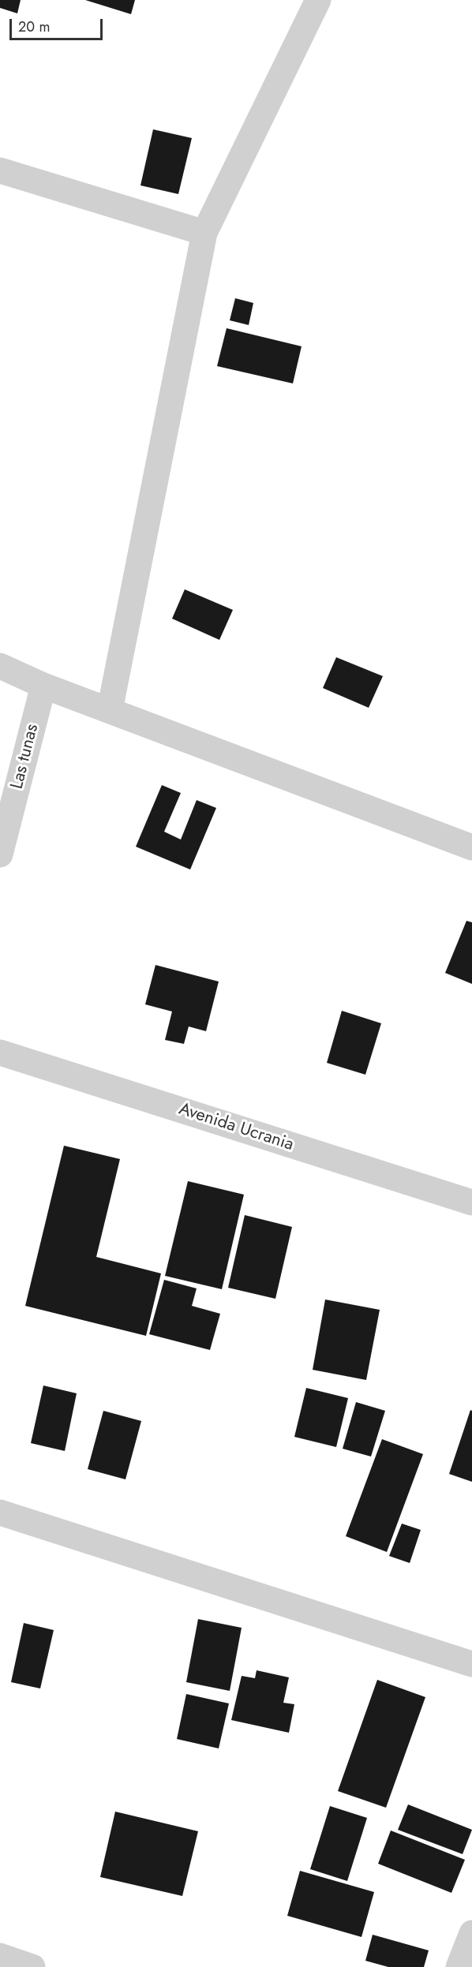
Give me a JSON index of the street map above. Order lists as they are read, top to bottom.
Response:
{
  "streets": {
    "street": ["Las tunas", "Avenida Ucrania"]
  },
  "scale_bar": "20 m"
}
